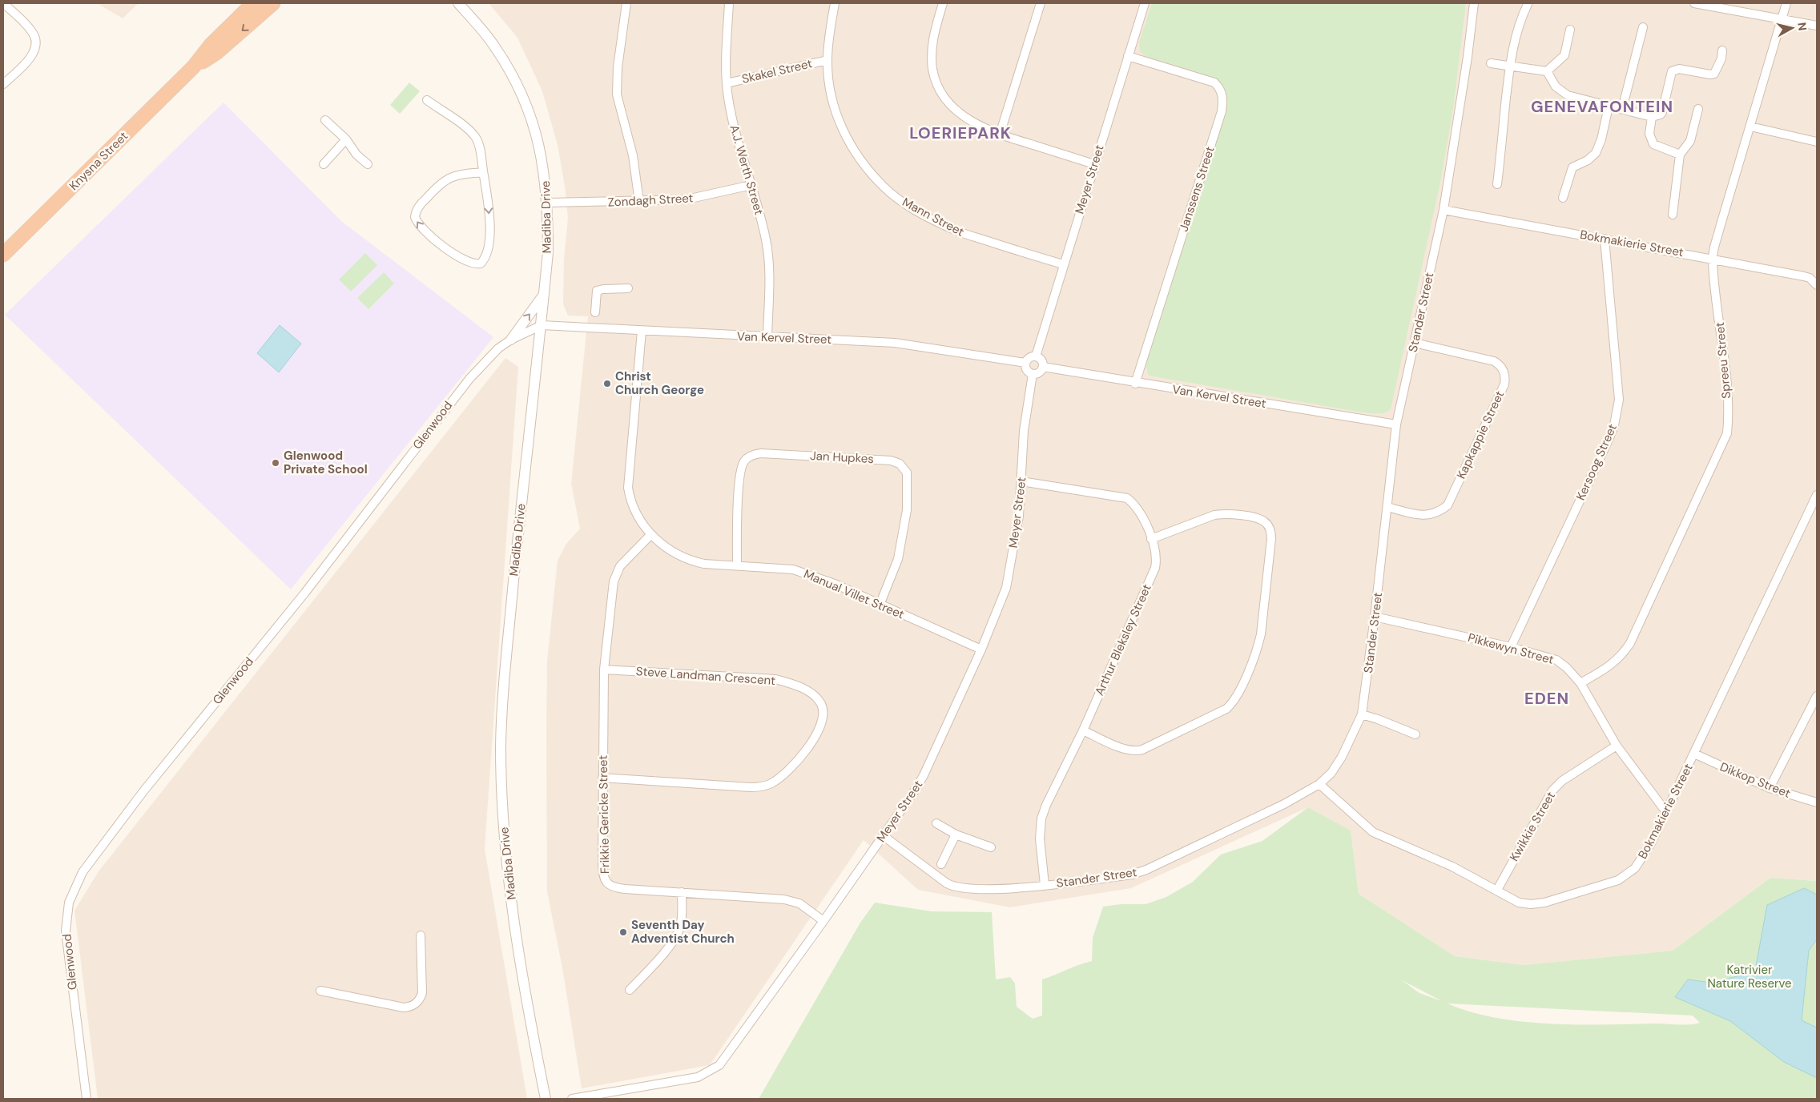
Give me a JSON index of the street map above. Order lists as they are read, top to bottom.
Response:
{
  "streets": {
    "highway": ["Knysna Street"],
    "street": [
      "Skakel Street",
      "A.J. Werth Street",
      "Meyer Street",
      "Janssens Street",
      "Zondagh Street",
      "Madiba Drive",
      "Mann Street",
      "Bokmakierie Street",
      "Stander Street",
      "Van Kervel Street",
      "Spreeu Street",
      "Glenwood",
      "Kapkappie Street",
      "Jan Hupkes",
      "Kersoog Street",
      "Manual Villet Street",
      "Arthur Bleksley Street",
      "Pikkewyn Street",
      "Steve Landman Crescent",
      "Dikkop Street",
      "Frikkie Gericke Street",
      "Kwikkie Street"
    ]
  },
  "crossings": [
    ["Skakel Street", "A.J. Werth Street"],
    ["Skakel Street", "Mann Street"],
    ["A.J. Werth Street", "Zondagh Street"],
    ["A.J. Werth Street", "Van Kervel Street"],
    ["Meyer Street", "Janssens Street"],
    ["Meyer Street", "Mann Street"],
    ["Meyer Street", "Stander Street"],
    ["Meyer Street", "Van Kervel Street"],
    ["Meyer Street", "Manual Villet Street"],
    ["Meyer Street", "Arthur Bleksley Street"],
    ["Meyer Street", "Frikkie Gericke Street"],
    ["Janssens Street", "Van Kervel Street"],
    ["Zondagh Street", "Madiba Drive"],
    ["Madiba Drive", "Van Kervel Street"],
    ["Madiba Drive", "Glenwood"],
    ["Bokmakierie Street", "Stander Street"],
    ["Bokmakierie Street", "Spreeu Street"],
    ["Bokmakierie Street", "Kersoog Street"],
    ["Bokmakierie Street", "Pikkewyn Street"],
    ["Bokmakierie Street", "Dikkop Street"],
    ["Bokmakierie Street", "Kwikkie Street"],
    ["Stander Street", "Van Kervel Street"],
    ["Stander Street", "Kapkappie Street"],
    ["Stander Street", "Arthur Bleksley Street"],
    ["Stander Street", "Pikkewyn Street"],
    ["Van Kervel Street", "Glenwood"],
    ["Van Kervel Street", "Manual Villet Street"],
    ["Spreeu Street", "Pikkewyn Street"],
    ["Jan Hupkes", "Manual Villet Street"],
    ["Kersoog Street", "Pikkewyn Street"],
    ["Manual Villet Street", "Frikkie Gericke Street"],
    ["Pikkewyn Street", "Kwikkie Street"],
    ["Steve Landman Crescent", "Frikkie Gericke Street"]
  ],
  "districts": ["GENEVAFONTEIN", "LOERIEPARK", "EDEN"],
  "parks": ["Katrivier Nature Reserve"],
  "places": ["Christ Church George", "Glenwood Private School", "Seventh Day Adventist Church"],
  "north": "right"
}
